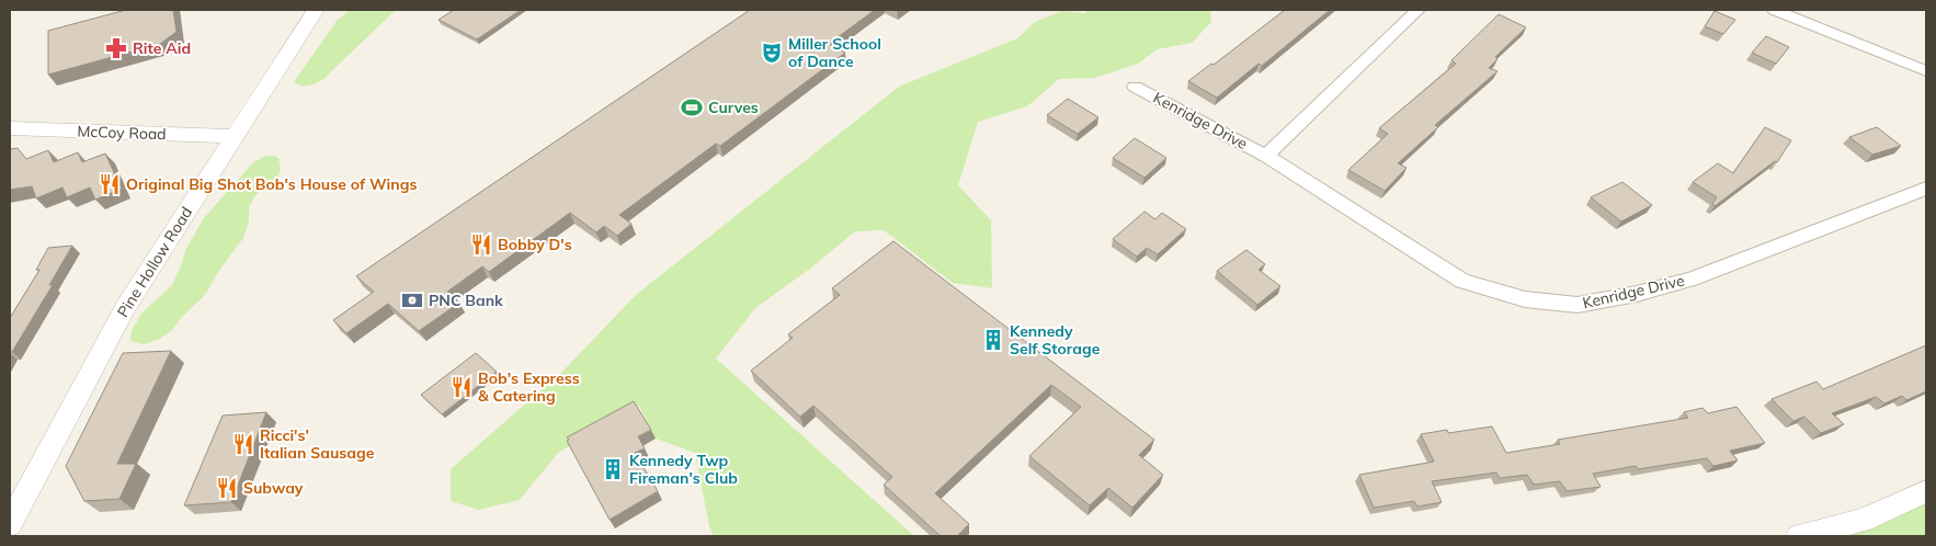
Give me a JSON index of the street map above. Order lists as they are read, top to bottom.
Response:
{
  "streets": {
    "street": ["Kenridge Drive", "McCoy Road", "Pine Hollow Road"]
  },
  "crossings": [
    ["McCoy Road", "Pine Hollow Road"]
  ],
  "places": {
    "pharmacy": ["Rite Aid"],
    "theatre": ["Miller School of Dance"],
    "sports": ["Curves"],
    "restaurant": [
      "Original Big Shot Bob's House of Wings",
      "Bobby D's",
      "Bob's Express & Catering",
      "Ricci's' Italian Sausage",
      "Subway"
    ],
    "bank": ["PNC Bank"],
    "building": ["Kennedy Self Storage", "Kennedy Twp Fireman's Club"]
  }
}
